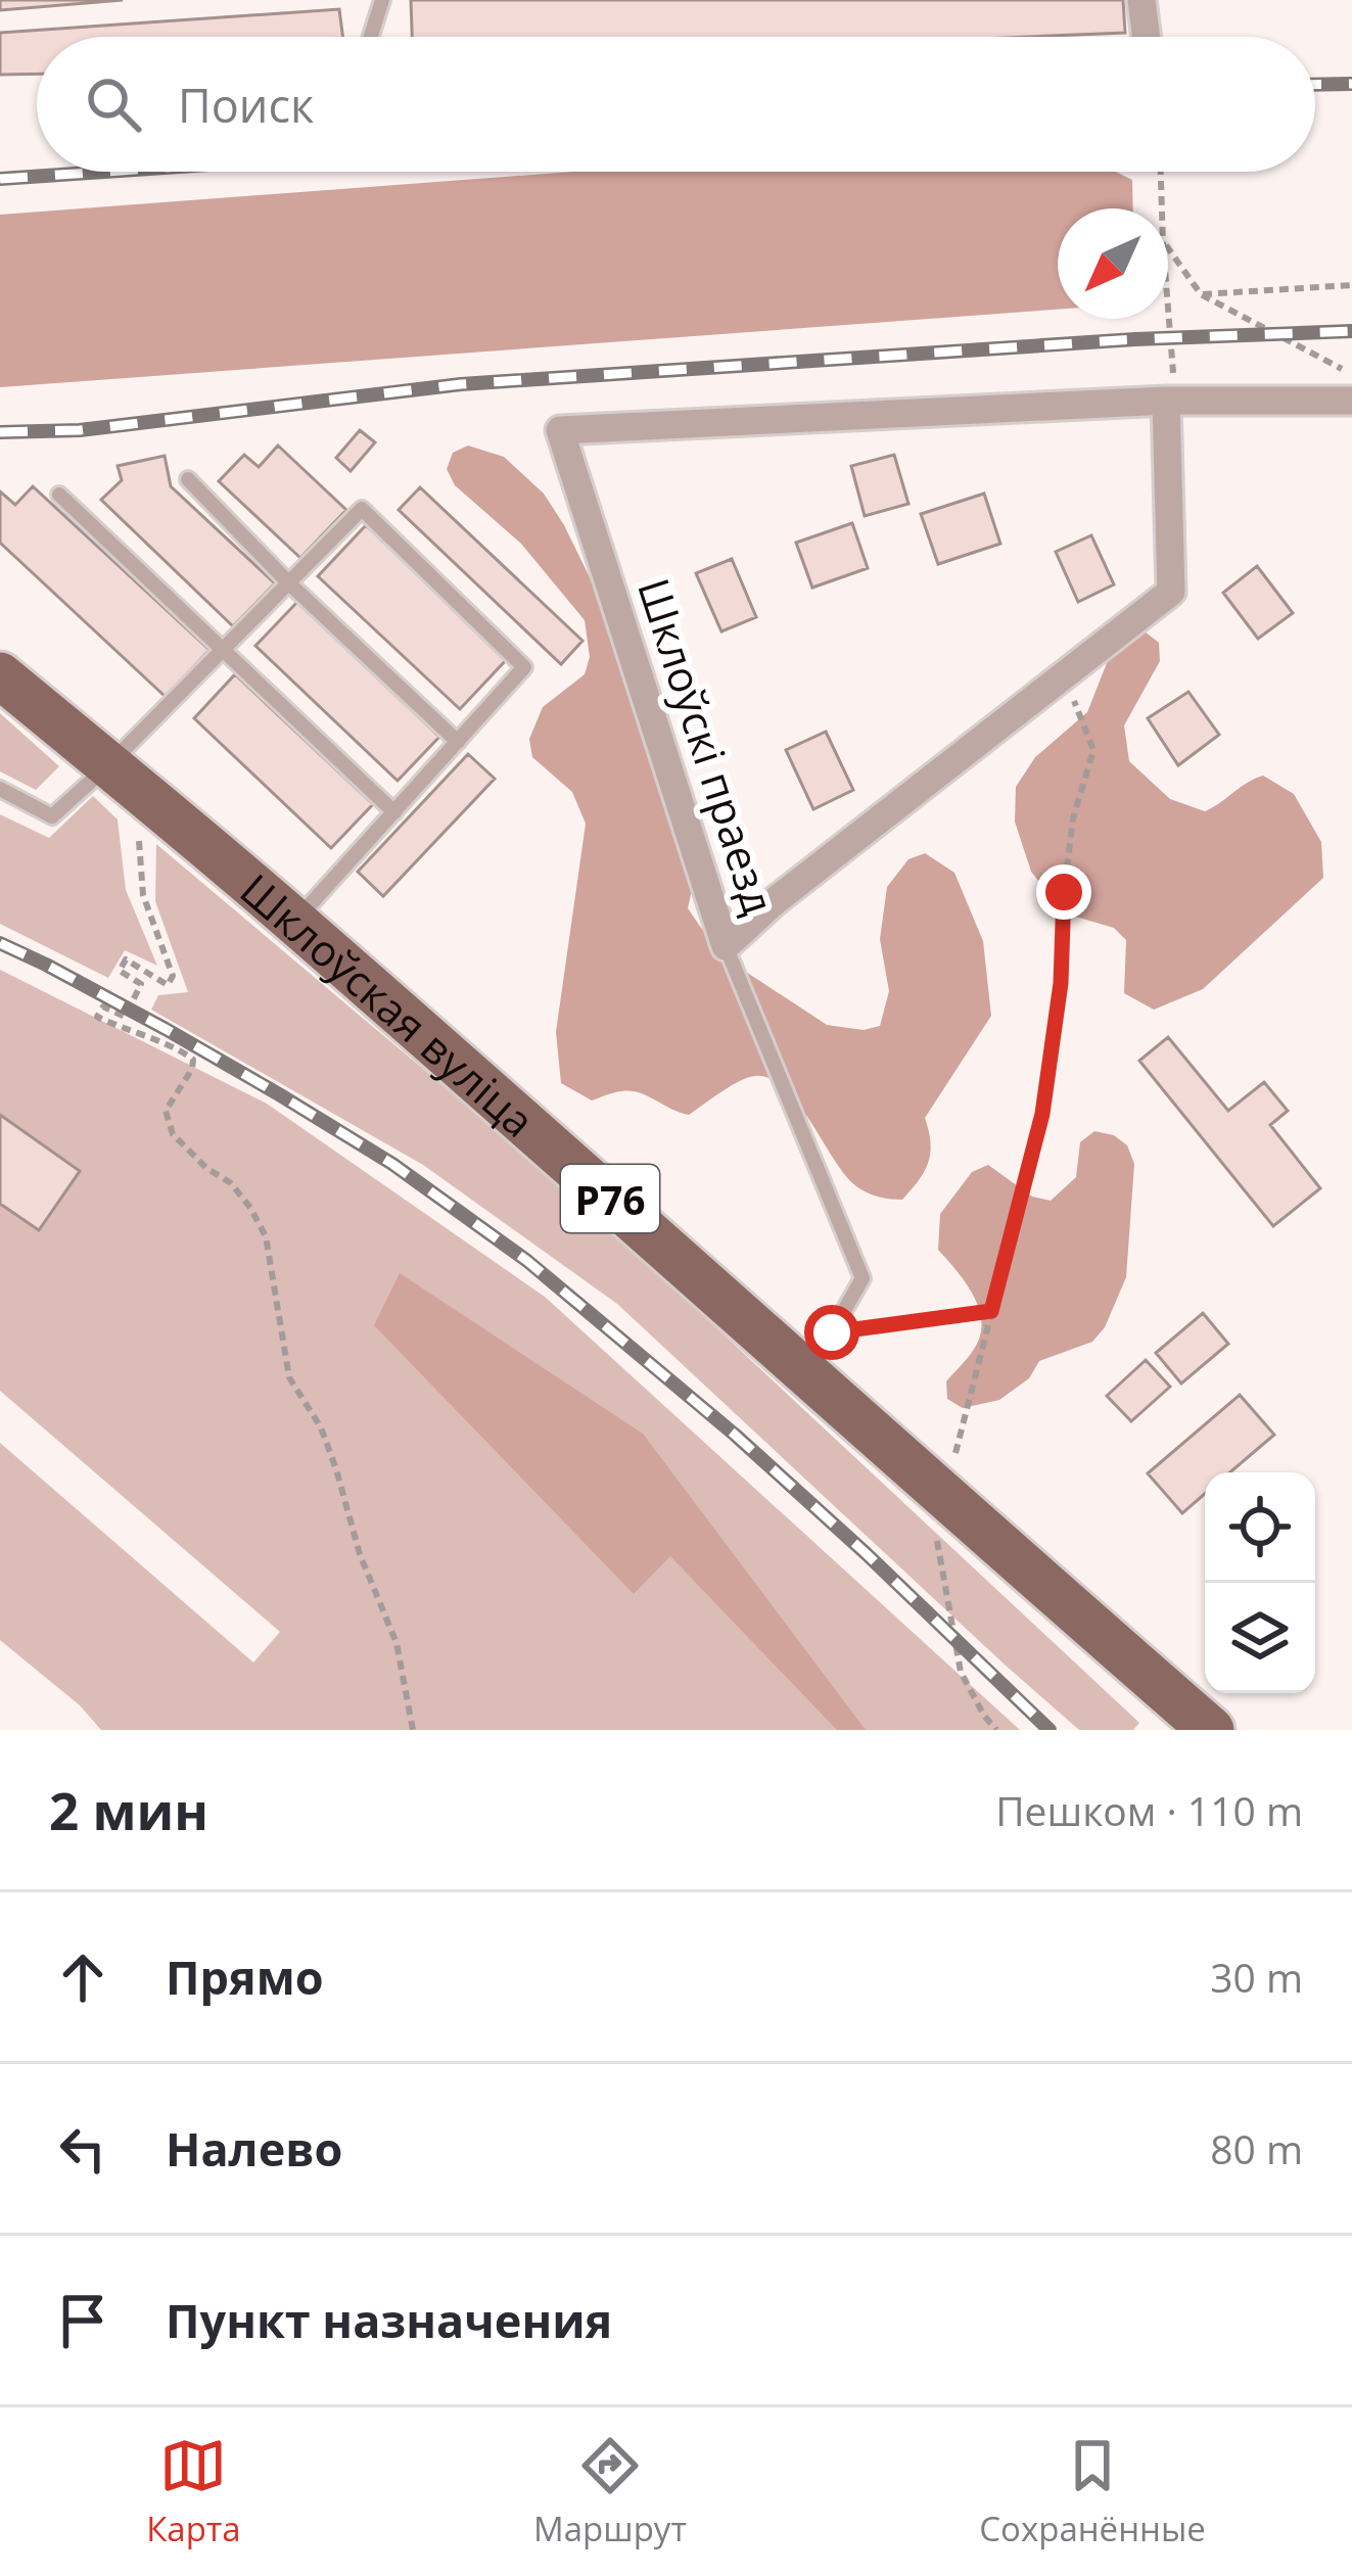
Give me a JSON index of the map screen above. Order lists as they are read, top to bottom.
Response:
{
  "streets": {
    "main road": ["Шклоўская вуліца", "Р76"],
    "street": ["Шклоўскі праезд"]
  },
  "north": "bottom left",
  "page": {
    "search": "Поиск",
    "heading": ["2 мин", "Пешком · 110 m"],
    "list": [
      ["Прямо", "30 m"],
      ["Налево", "80 m"],
      "Пункт назначения"
    ],
    "nav": ["Карта", "Маршрут", "Сохранённые"]
  }
}
